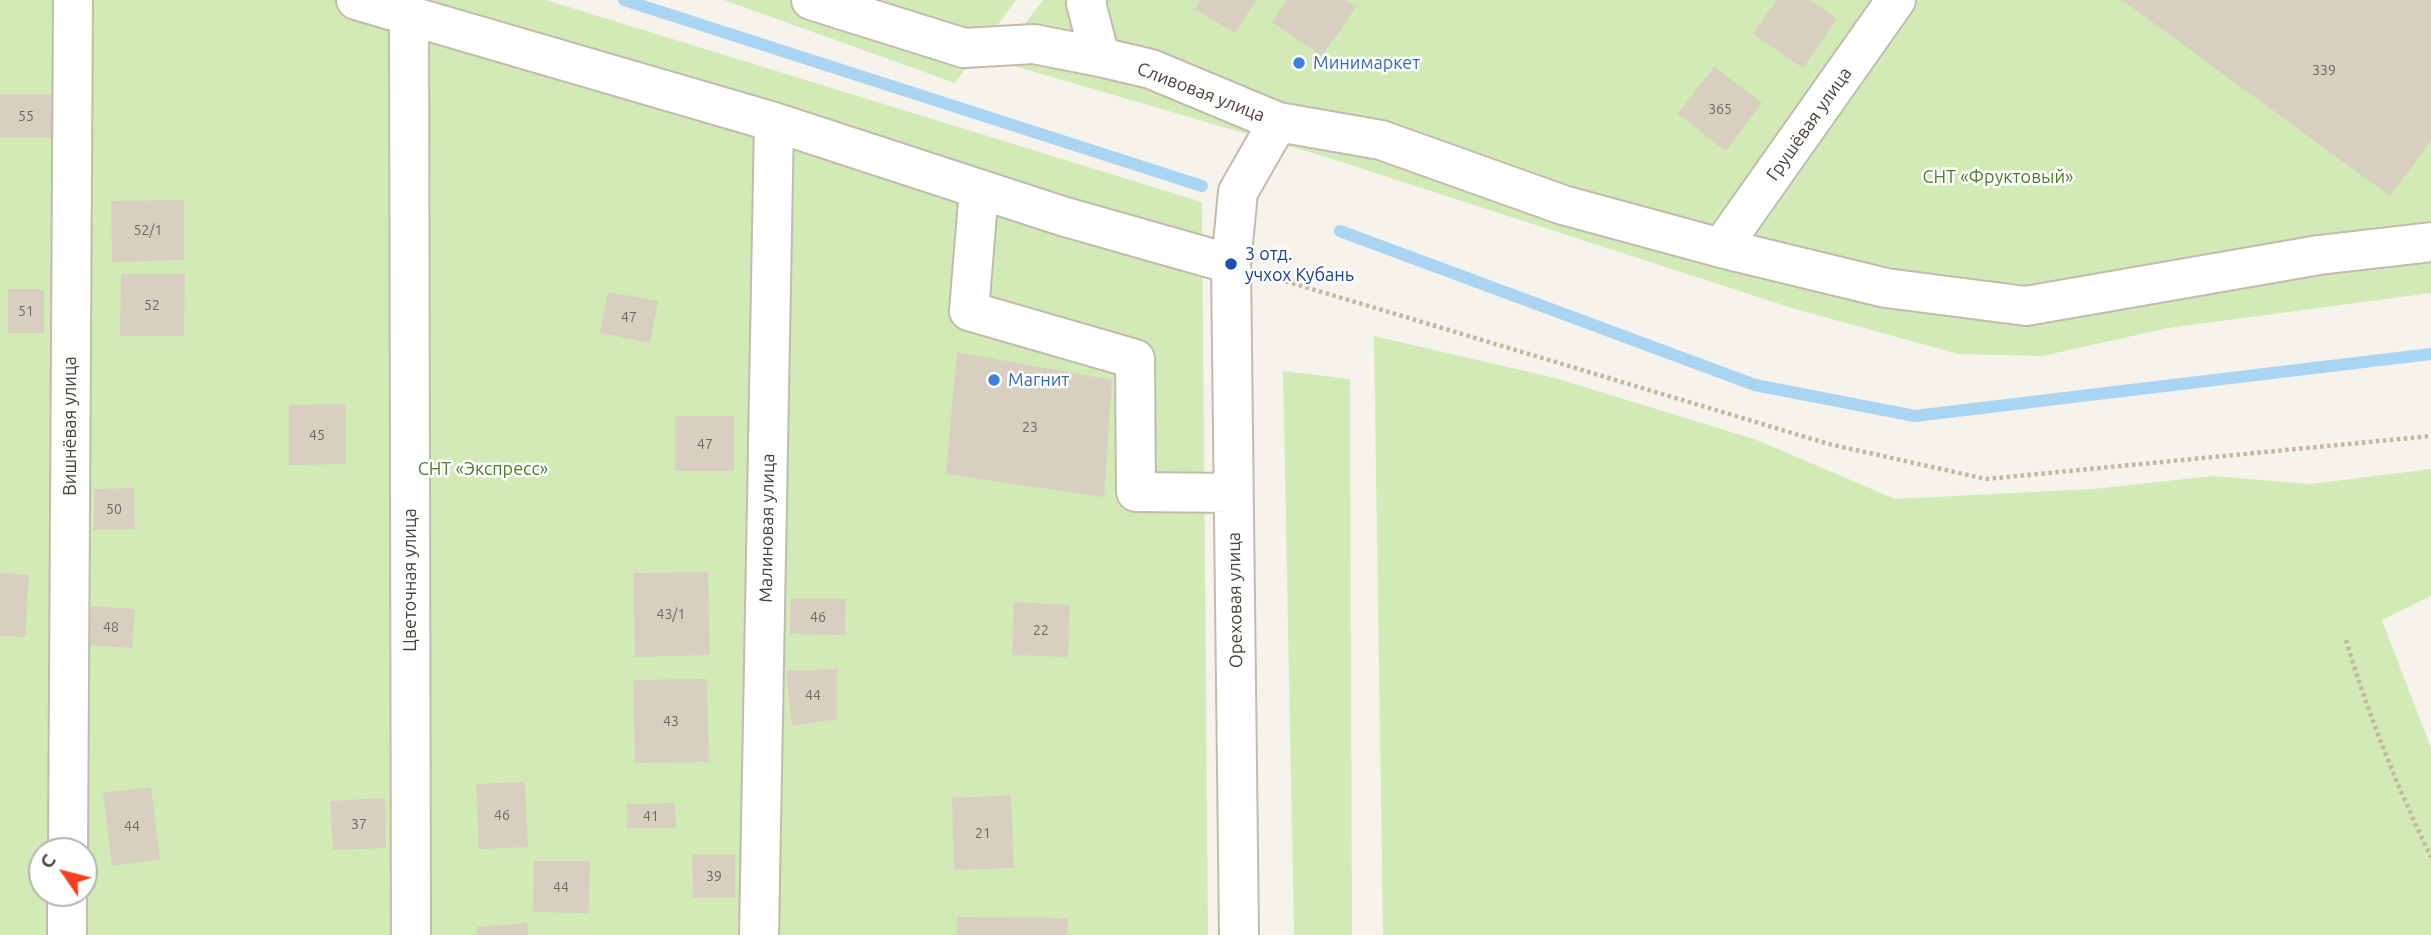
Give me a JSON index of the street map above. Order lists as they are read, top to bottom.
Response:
{
  "streets": {
    "street": [
      "Сливовая улица",
      "Грушёвая улица",
      "Вишнёвая улица",
      "Малиновая улица",
      "Цветочная улица",
      "Ореховая улица"
    ]
  },
  "crossings": [
    ["Сливовая улица", "Грушёвая улица"],
    ["Сливовая улица", "Ореховая улица"]
  ],
  "parks": ["СНТ «Фруктовый»", "СНТ «Экспресс»"],
  "places": ["Минимаркет", "3 отд. учхох Кубань", "Магнит"],
  "house_numbers": [
    "339",
    "365",
    "55",
    "52/1",
    "52",
    "51",
    "47",
    "23",
    "45",
    "47",
    "50",
    "43/1",
    "46",
    "48",
    "22",
    "44",
    "43",
    "46",
    "41",
    "37",
    "44",
    "21",
    "39",
    "44"
  ],
  "north": "top left"
}
